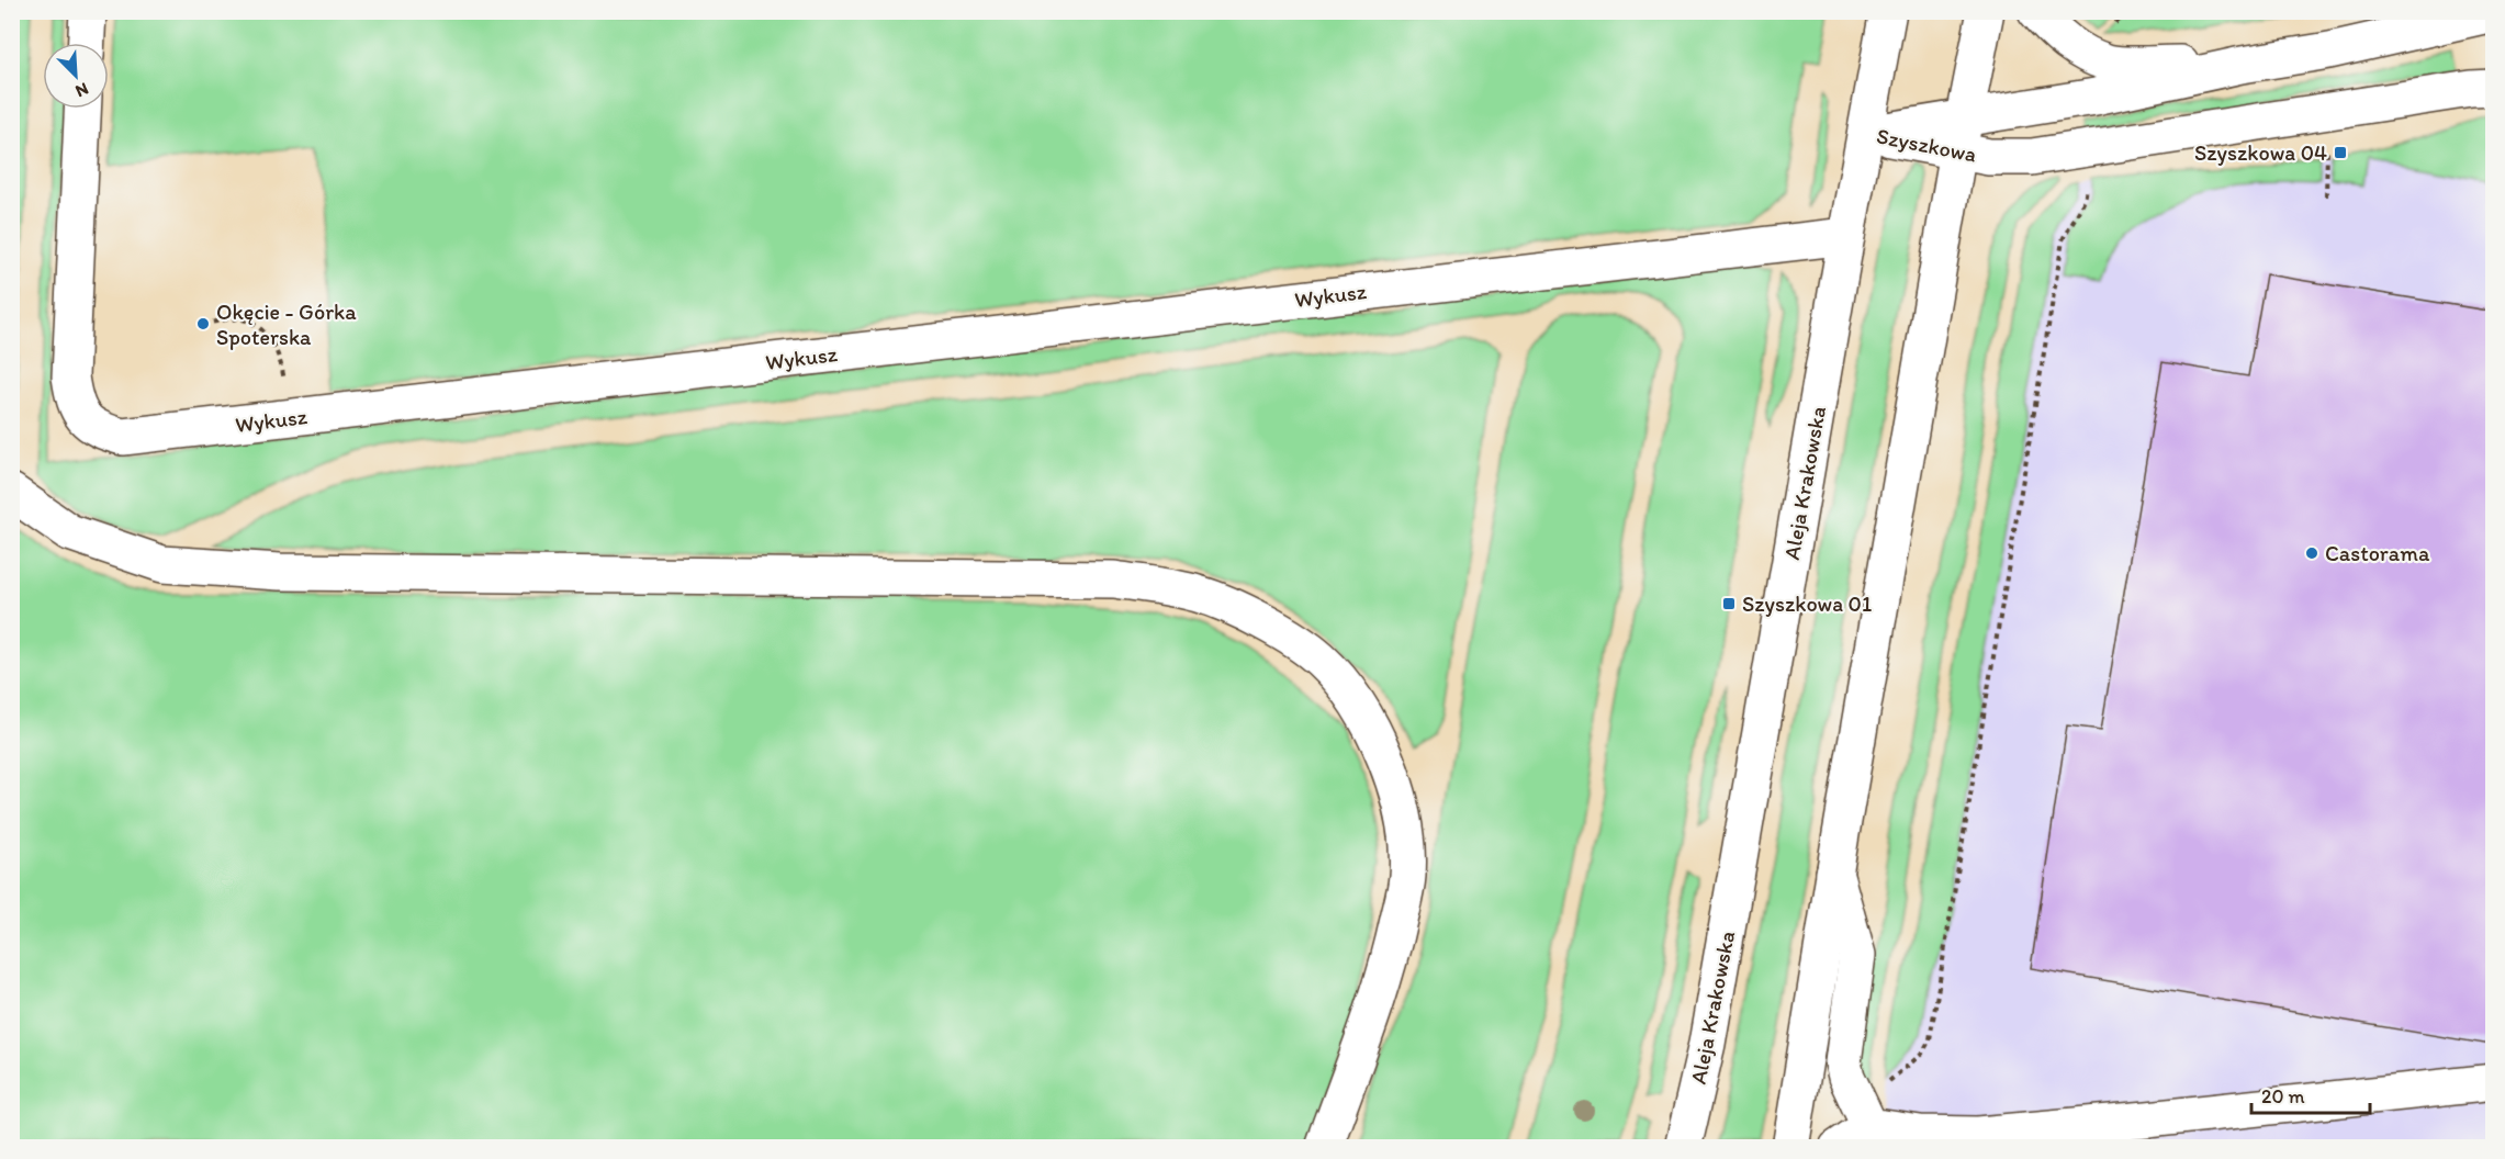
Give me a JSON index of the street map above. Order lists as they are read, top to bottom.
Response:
{
  "streets": {
    "street": ["Szyszkowa", "Wykusz", "Aleja Krakowska"]
  },
  "crossings": [
    ["Szyszkowa", "Aleja Krakowska"],
    ["Wykusz", "Aleja Krakowska"]
  ],
  "places": {
    "transit": ["Szyszkowa 04", "Szyszkowa 01"],
    "other": ["Okęcie - Górka Spoterska", "Castorama"]
  },
  "scale_bar": "20 m",
  "north": "bottom right"
}
